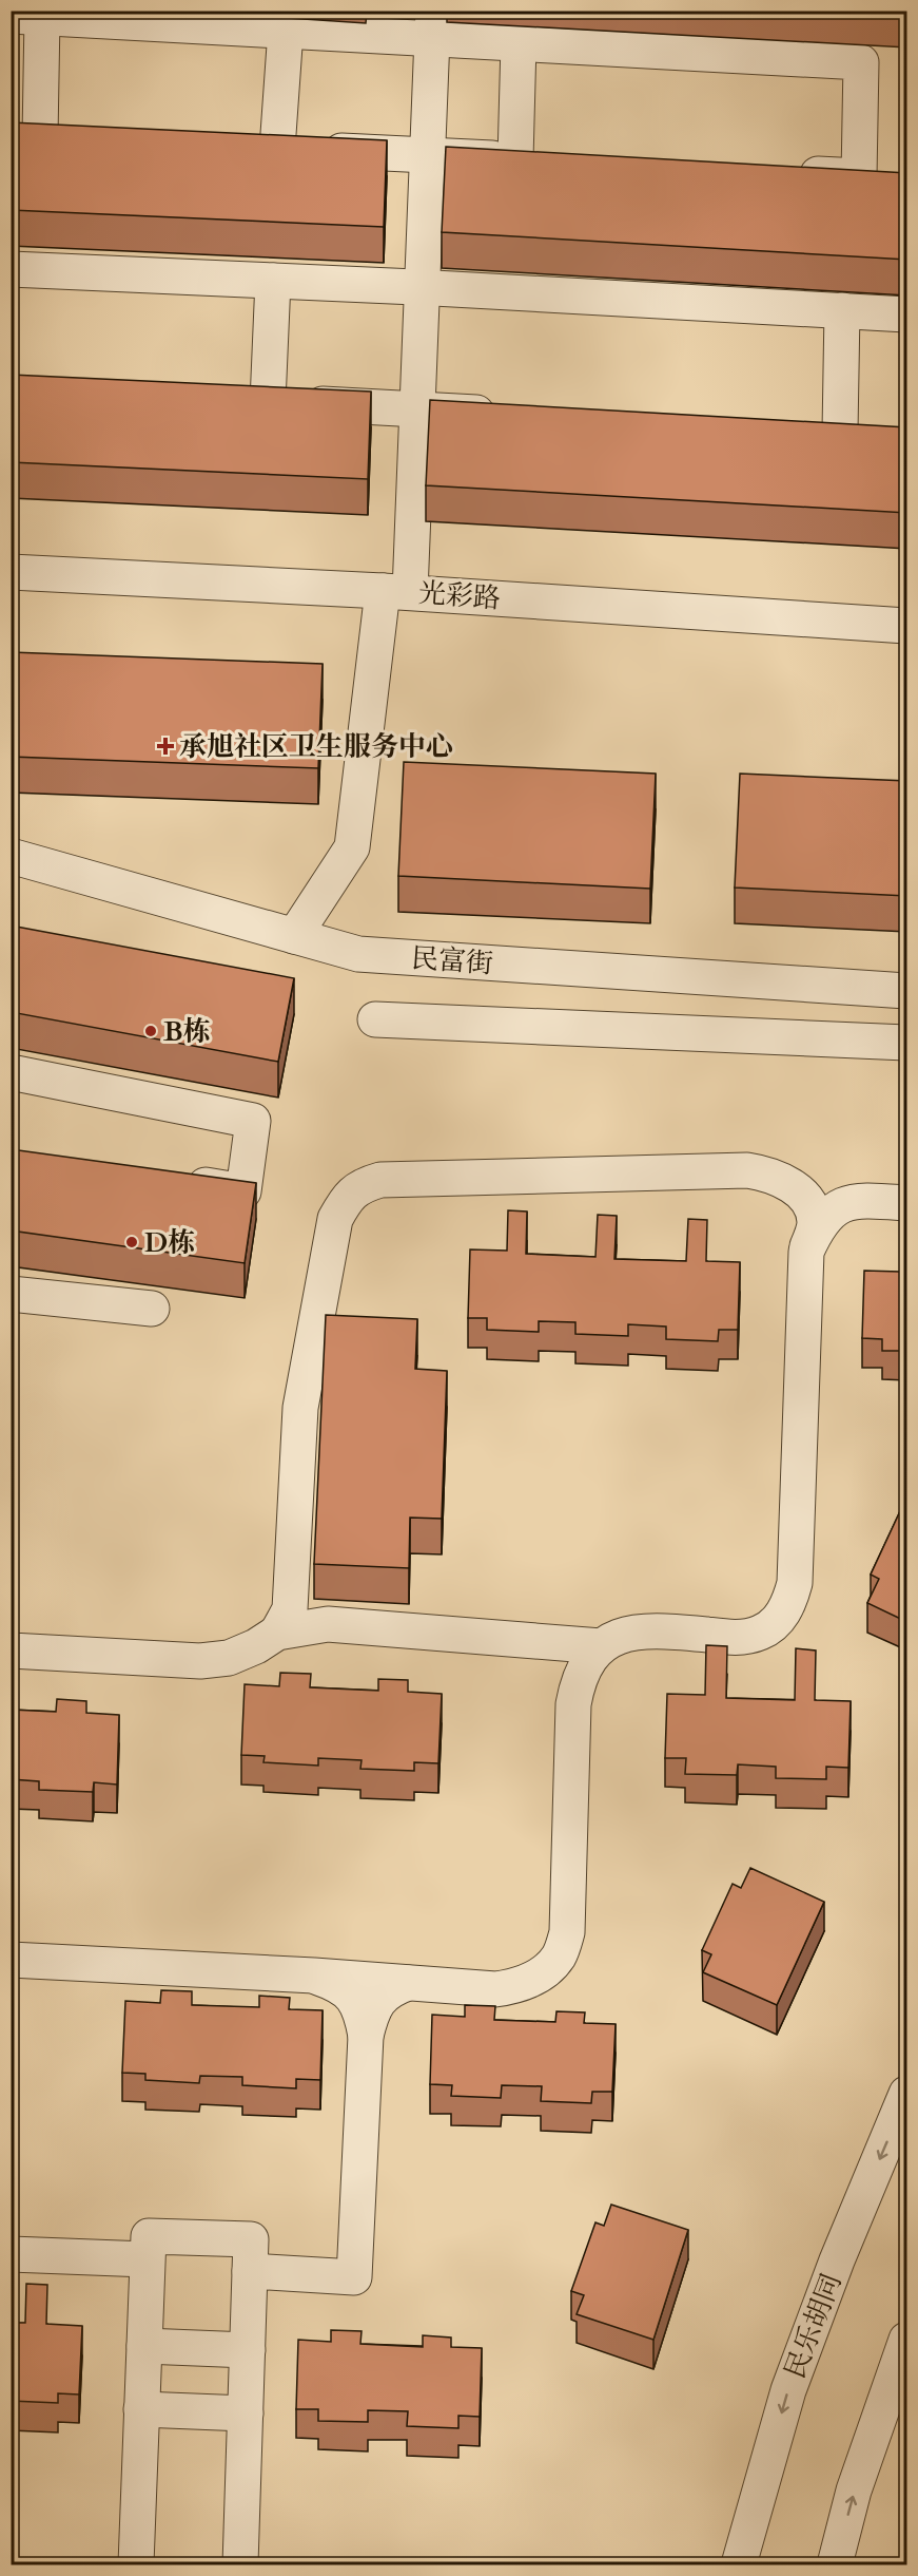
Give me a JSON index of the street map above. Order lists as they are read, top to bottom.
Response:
{
  "streets": {
    "street": ["光彩路", "民富街", "民乐胡同"]
  },
  "places": {
    "health": ["承旭社区卫生服务中心"],
    "other": ["B栋", "D栋"]
  }
}
